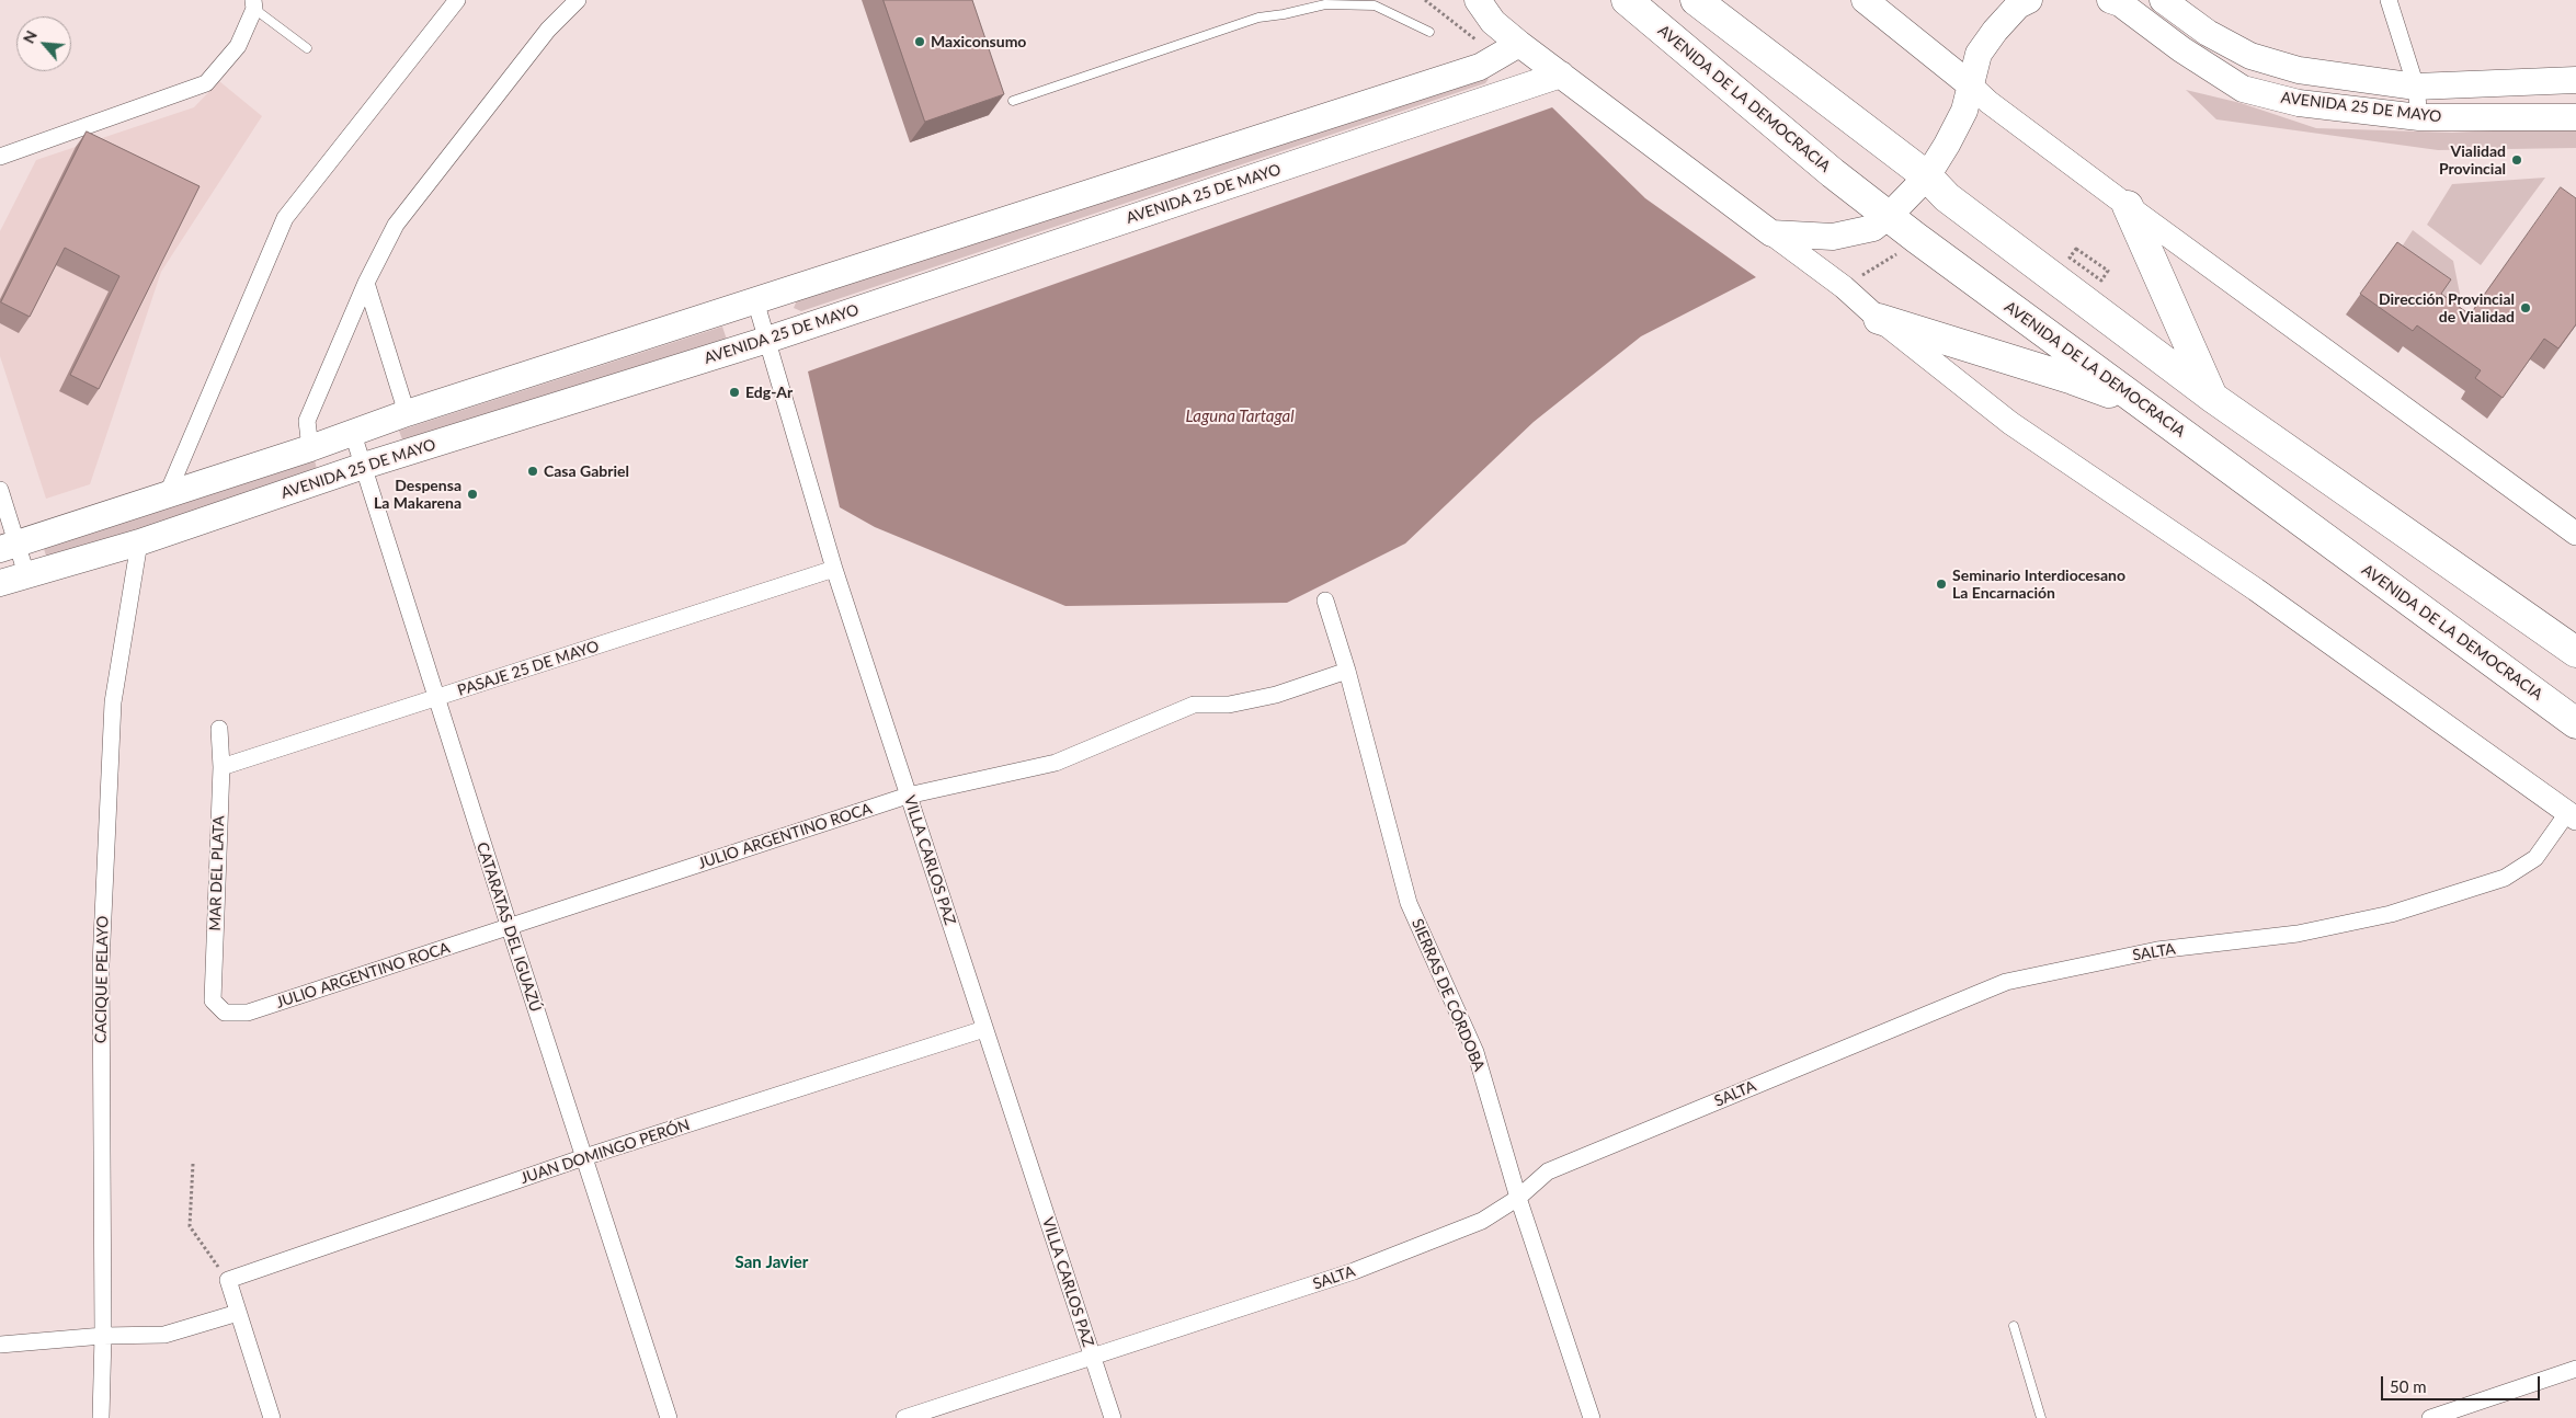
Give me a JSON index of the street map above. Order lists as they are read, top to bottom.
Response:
{
  "streets": {
    "highway": ["AVENIDA DE LA DEMOCRACIA"],
    "main road": ["AVENIDA 25 DE MAYO"],
    "street": [
      "PASAJE 25 DE MAYO",
      "JULIO ARGENTINO ROCA",
      "VILLA CARLOS PAZ",
      "MAR DEL PLATA",
      "CATARATAS DEL IGUAZÚ",
      "SALTA",
      "CACIQUE PELAYO",
      "SIERRAS DE CÓRDOBA",
      "JUAN DOMINGO PERÓN"
    ]
  },
  "crossings": [
    ["AVENIDA 25 DE MAYO", "VILLA CARLOS PAZ"],
    ["AVENIDA 25 DE MAYO", "CATARATAS DEL IGUAZÚ"],
    ["AVENIDA 25 DE MAYO", "CACIQUE PELAYO"],
    ["PASAJE 25 DE MAYO", "VILLA CARLOS PAZ"],
    ["PASAJE 25 DE MAYO", "MAR DEL PLATA"],
    ["PASAJE 25 DE MAYO", "CATARATAS DEL IGUAZÚ"],
    ["JULIO ARGENTINO ROCA", "VILLA CARLOS PAZ"],
    ["JULIO ARGENTINO ROCA", "MAR DEL PLATA"],
    ["JULIO ARGENTINO ROCA", "CATARATAS DEL IGUAZÚ"],
    ["JULIO ARGENTINO ROCA", "SIERRAS DE CÓRDOBA"],
    ["VILLA CARLOS PAZ", "SALTA"],
    ["VILLA CARLOS PAZ", "JUAN DOMINGO PERÓN"],
    ["CATARATAS DEL IGUAZÚ", "JUAN DOMINGO PERÓN"],
    ["SALTA", "SIERRAS DE CÓRDOBA"]
  ],
  "districts": ["San Javier"],
  "water": ["Laguna Tartagal"],
  "places": [
    "Maxiconsumo",
    "Vialidad Provincial",
    "Dirección Provincial de Vialidad",
    "Edg-Ar",
    "Casa Gabriel",
    "Despensa La Makarena",
    "Seminario Interdiocesano La Encarnación"
  ],
  "scale_bar": "50 m",
  "north": "top left"
}
